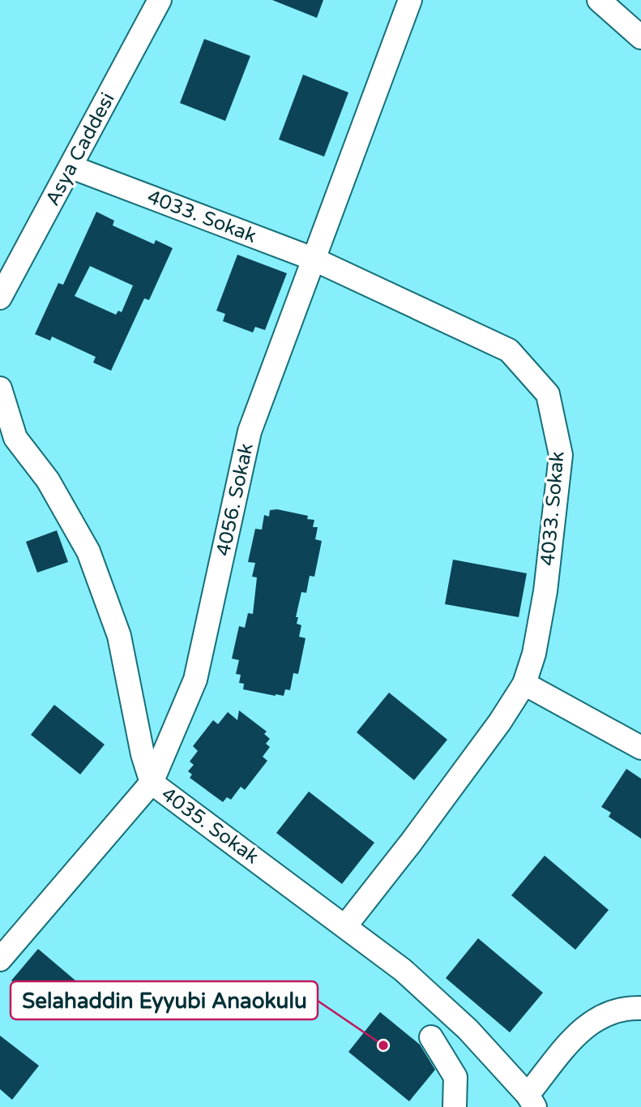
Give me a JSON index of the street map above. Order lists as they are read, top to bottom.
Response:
{
  "streets": {
    "street": [
      "Asya Caddesi",
      "4033. Sokak",
      "4056. Sokak",
      "4035. Sokak"
    ]
  },
  "crossings": [
    ["Asya Caddesi", "4033. Sokak"],
    ["4033. Sokak", "4056. Sokak"],
    ["4033. Sokak", "4035. Sokak"],
    ["4056. Sokak", "4035. Sokak"]
  ],
  "places": ["Selahaddin Eyyubi Anaokulu"]
}
